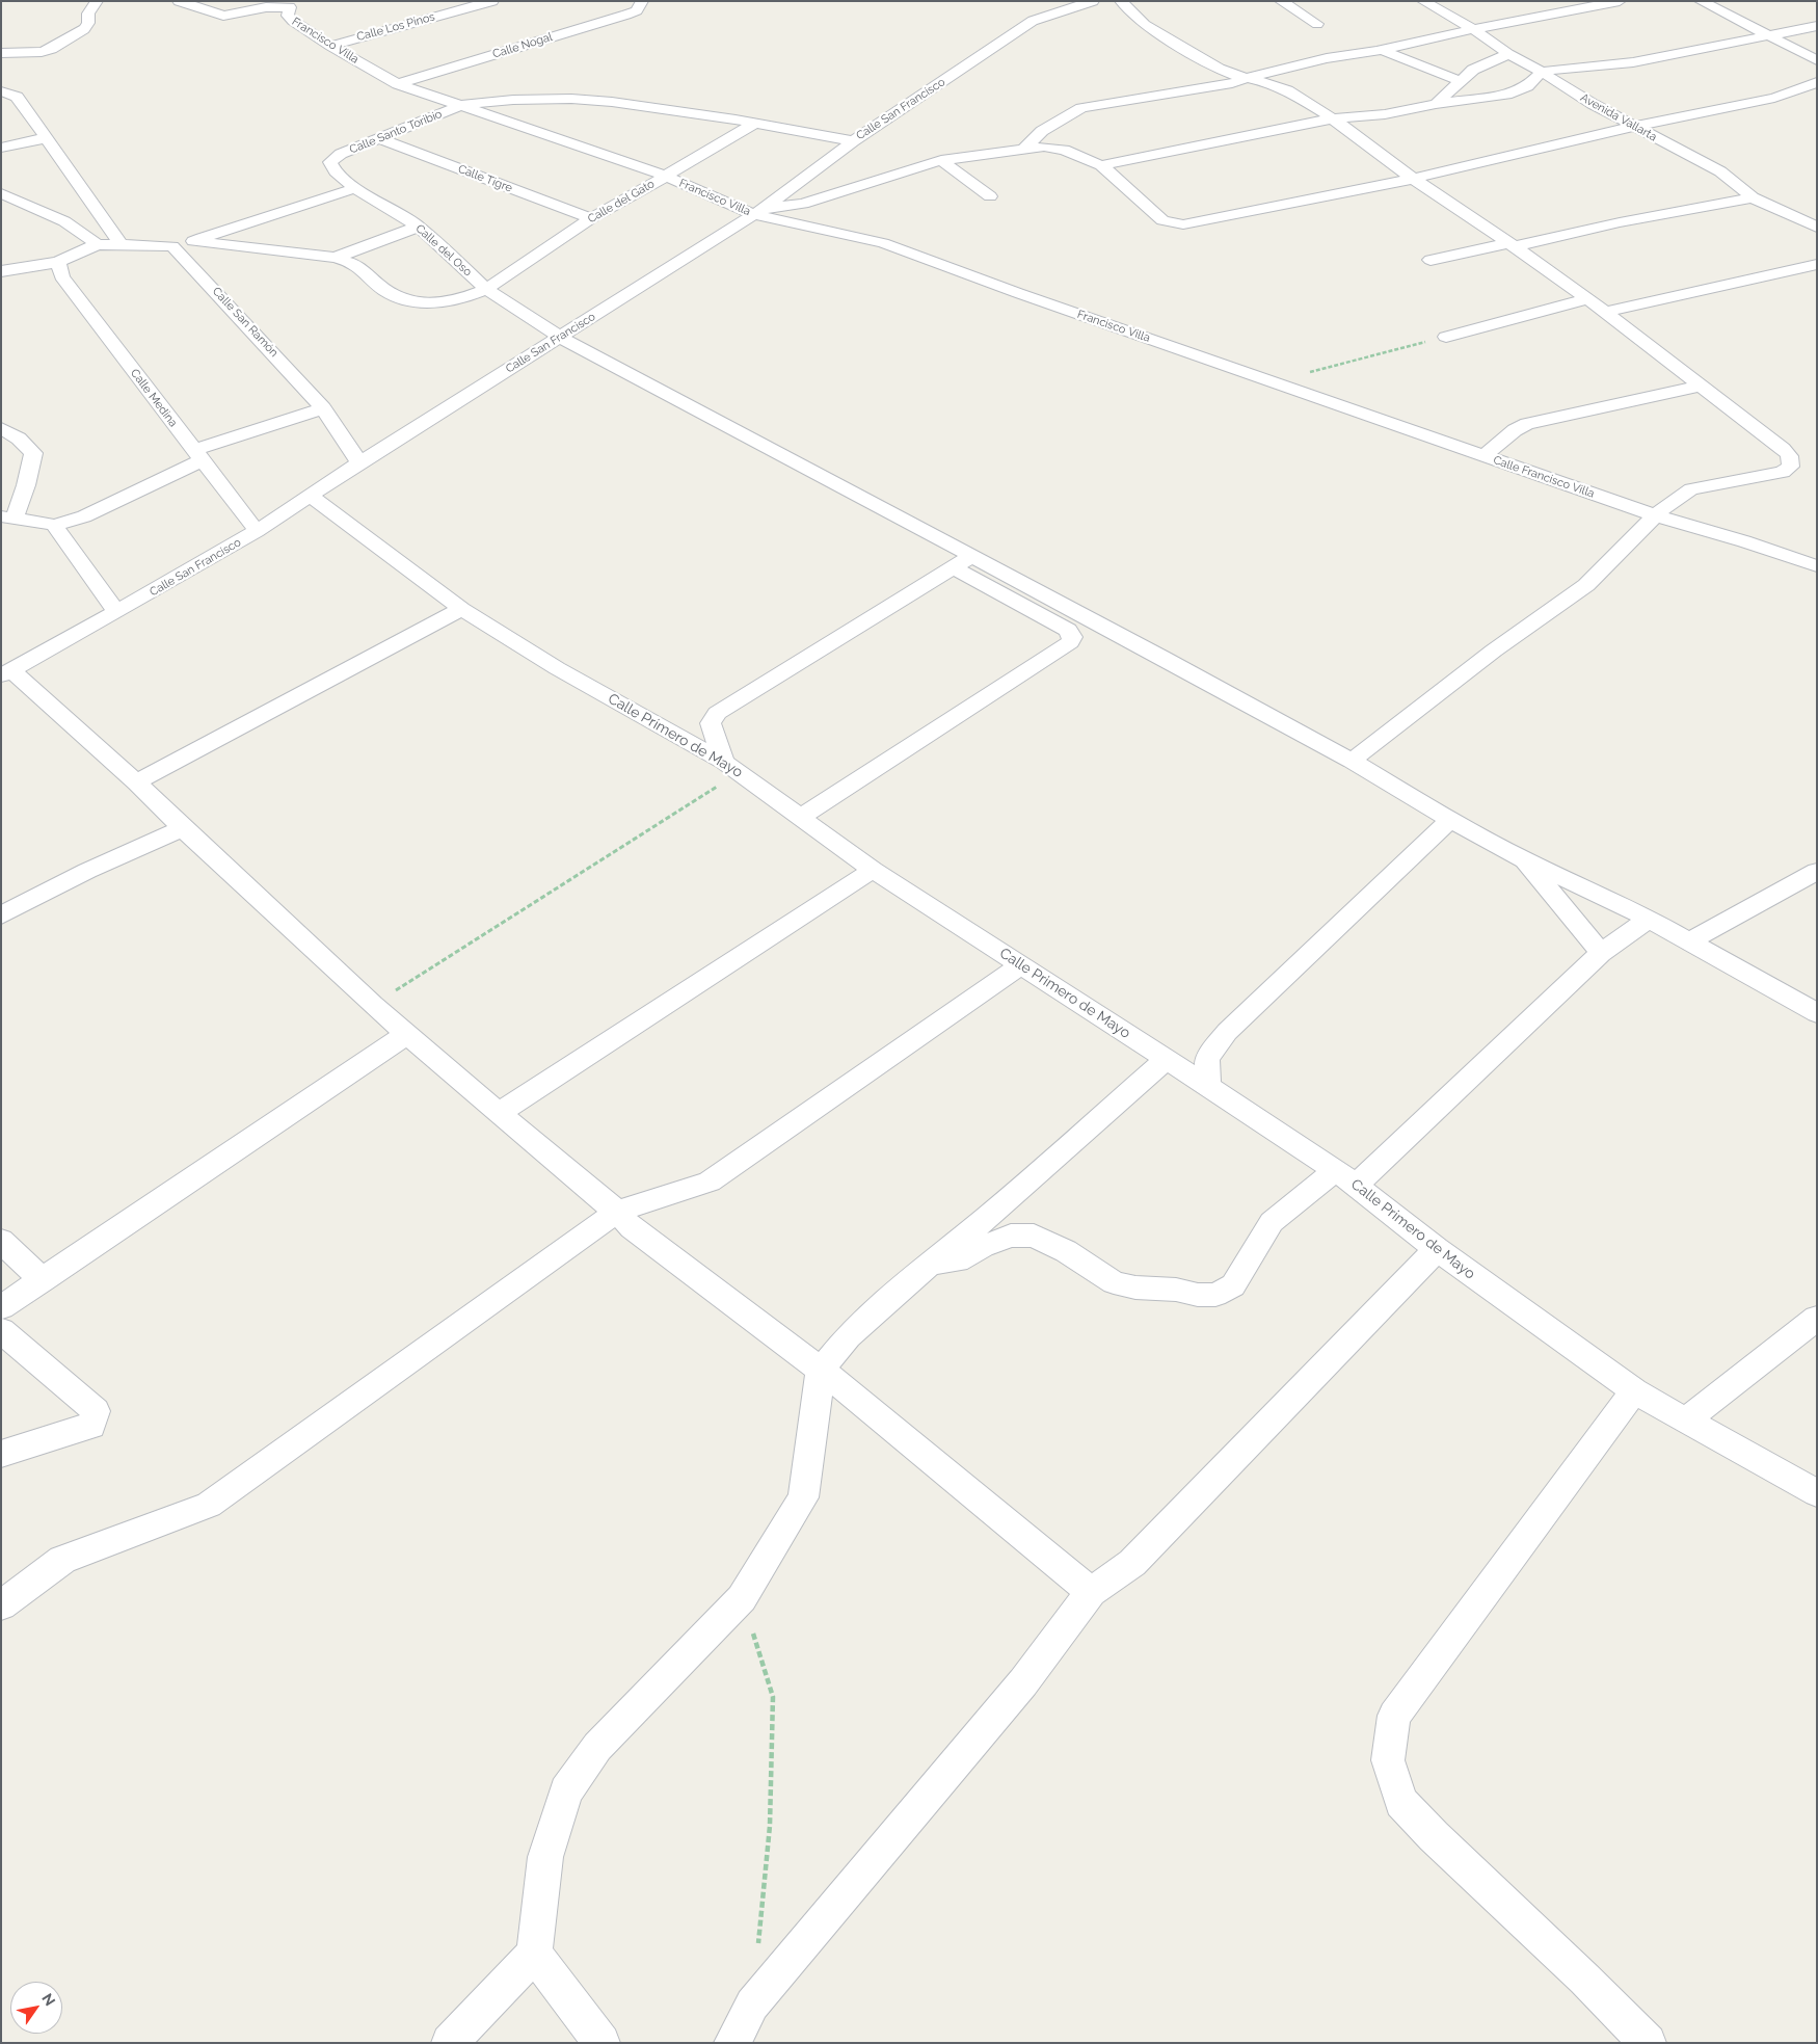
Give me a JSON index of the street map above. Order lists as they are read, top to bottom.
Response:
{
  "streets": {
    "street": [
      "Calle Los Pinos",
      "Francisco Villa",
      "Calle Nogal",
      "Calle San Francisco",
      "Avenida Vallarta",
      "Calle Santo Toribio",
      "Calle Tigre",
      "Calle del Gato",
      "Calle del Oso",
      "Calle San Ramón",
      "Calle Medina",
      "Calle Francisco Villa",
      "Calle Primero de Mayo"
    ]
  },
  "crossings": [
    ["Calle Los Pinos", "Francisco Villa"],
    ["Francisco Villa", "Calle Nogal"],
    ["Francisco Villa", "Calle San Francisco"],
    ["Francisco Villa", "Calle Santo Toribio"],
    ["Francisco Villa", "Calle del Gato"],
    ["Francisco Villa", "Calle Francisco Villa"],
    ["Calle San Francisco", "Calle del Oso"],
    ["Calle San Francisco", "Calle San Ramón"],
    ["Calle San Francisco", "Calle Medina"],
    ["Calle San Francisco", "Calle Primero de Mayo"],
    ["Calle Santo Toribio", "Calle Tigre"],
    ["Calle Santo Toribio", "Calle del Oso"],
    ["Calle Tigre", "Calle del Gato"],
    ["Calle del Gato", "Calle del Oso"]
  ],
  "north": "top right"
}
